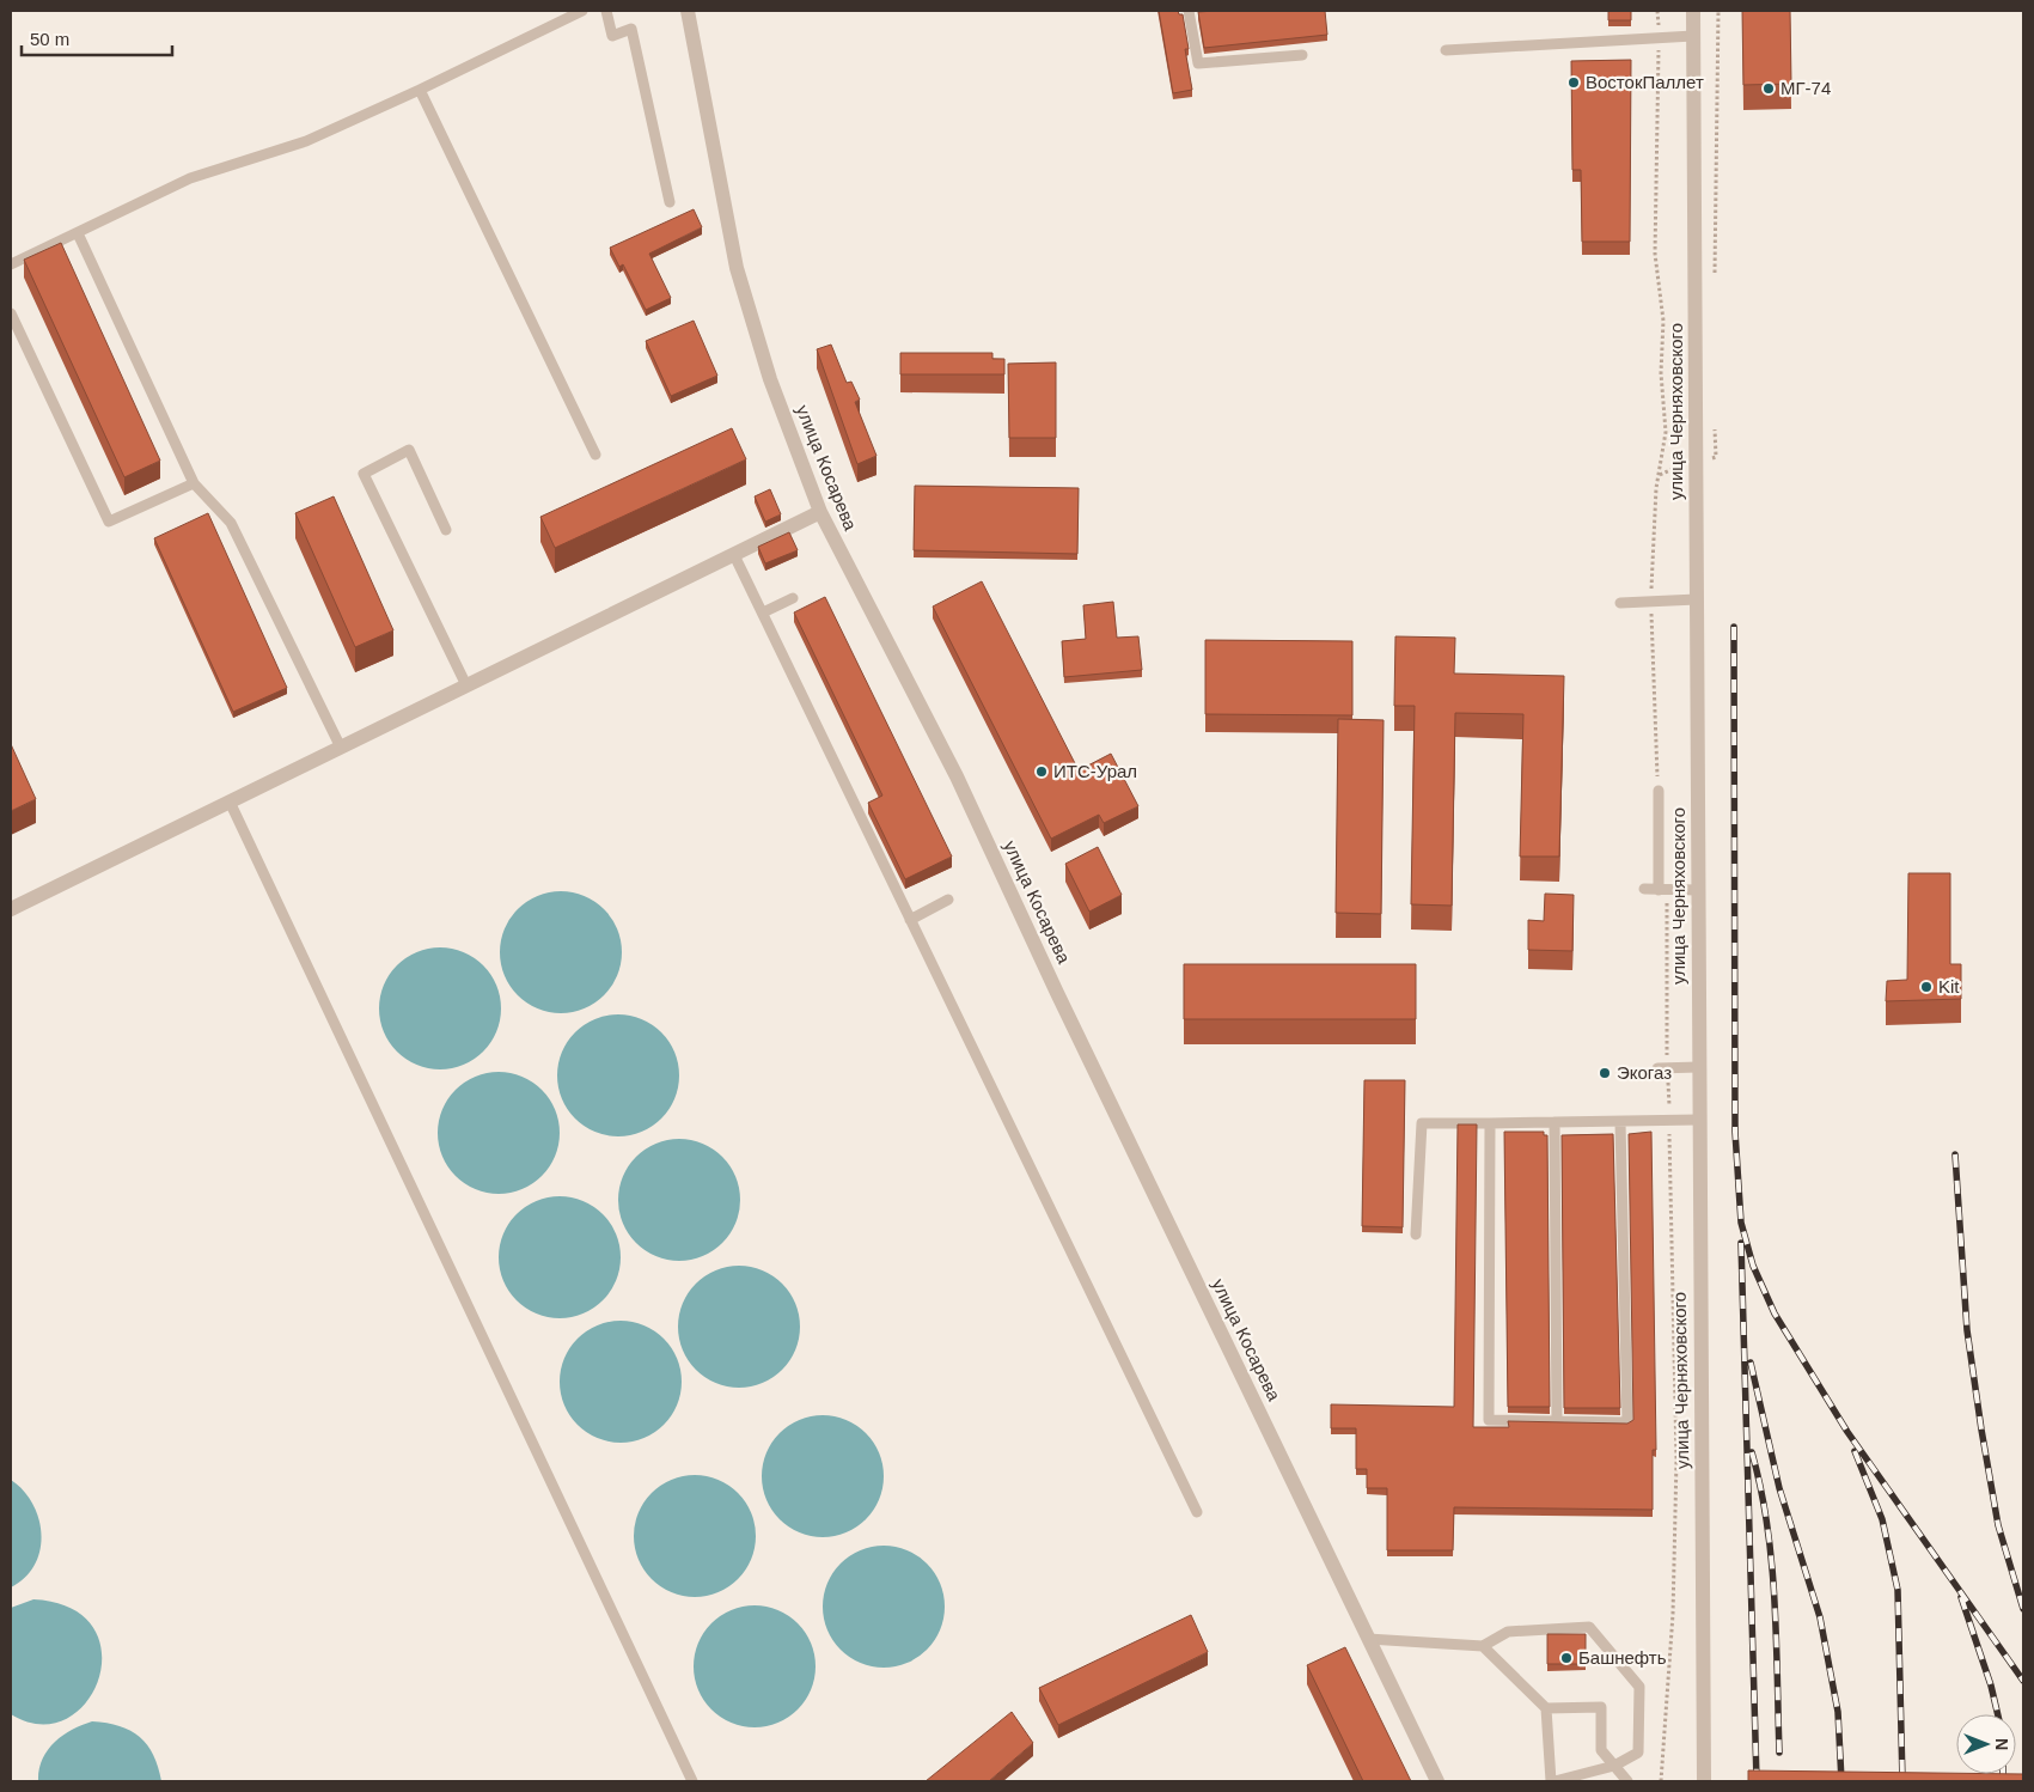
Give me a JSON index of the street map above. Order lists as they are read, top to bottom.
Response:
{
  "streets": {
    "street": ["улица Черняховского", "улица Косарева"]
  },
  "places": [
    "ВостокПаллет",
    "МГ-74",
    "ИТС-Урал",
    "Kit",
    "Экогаз",
    "Башнефть"
  ],
  "scale_bar": "50 m",
  "north": "right"
}
